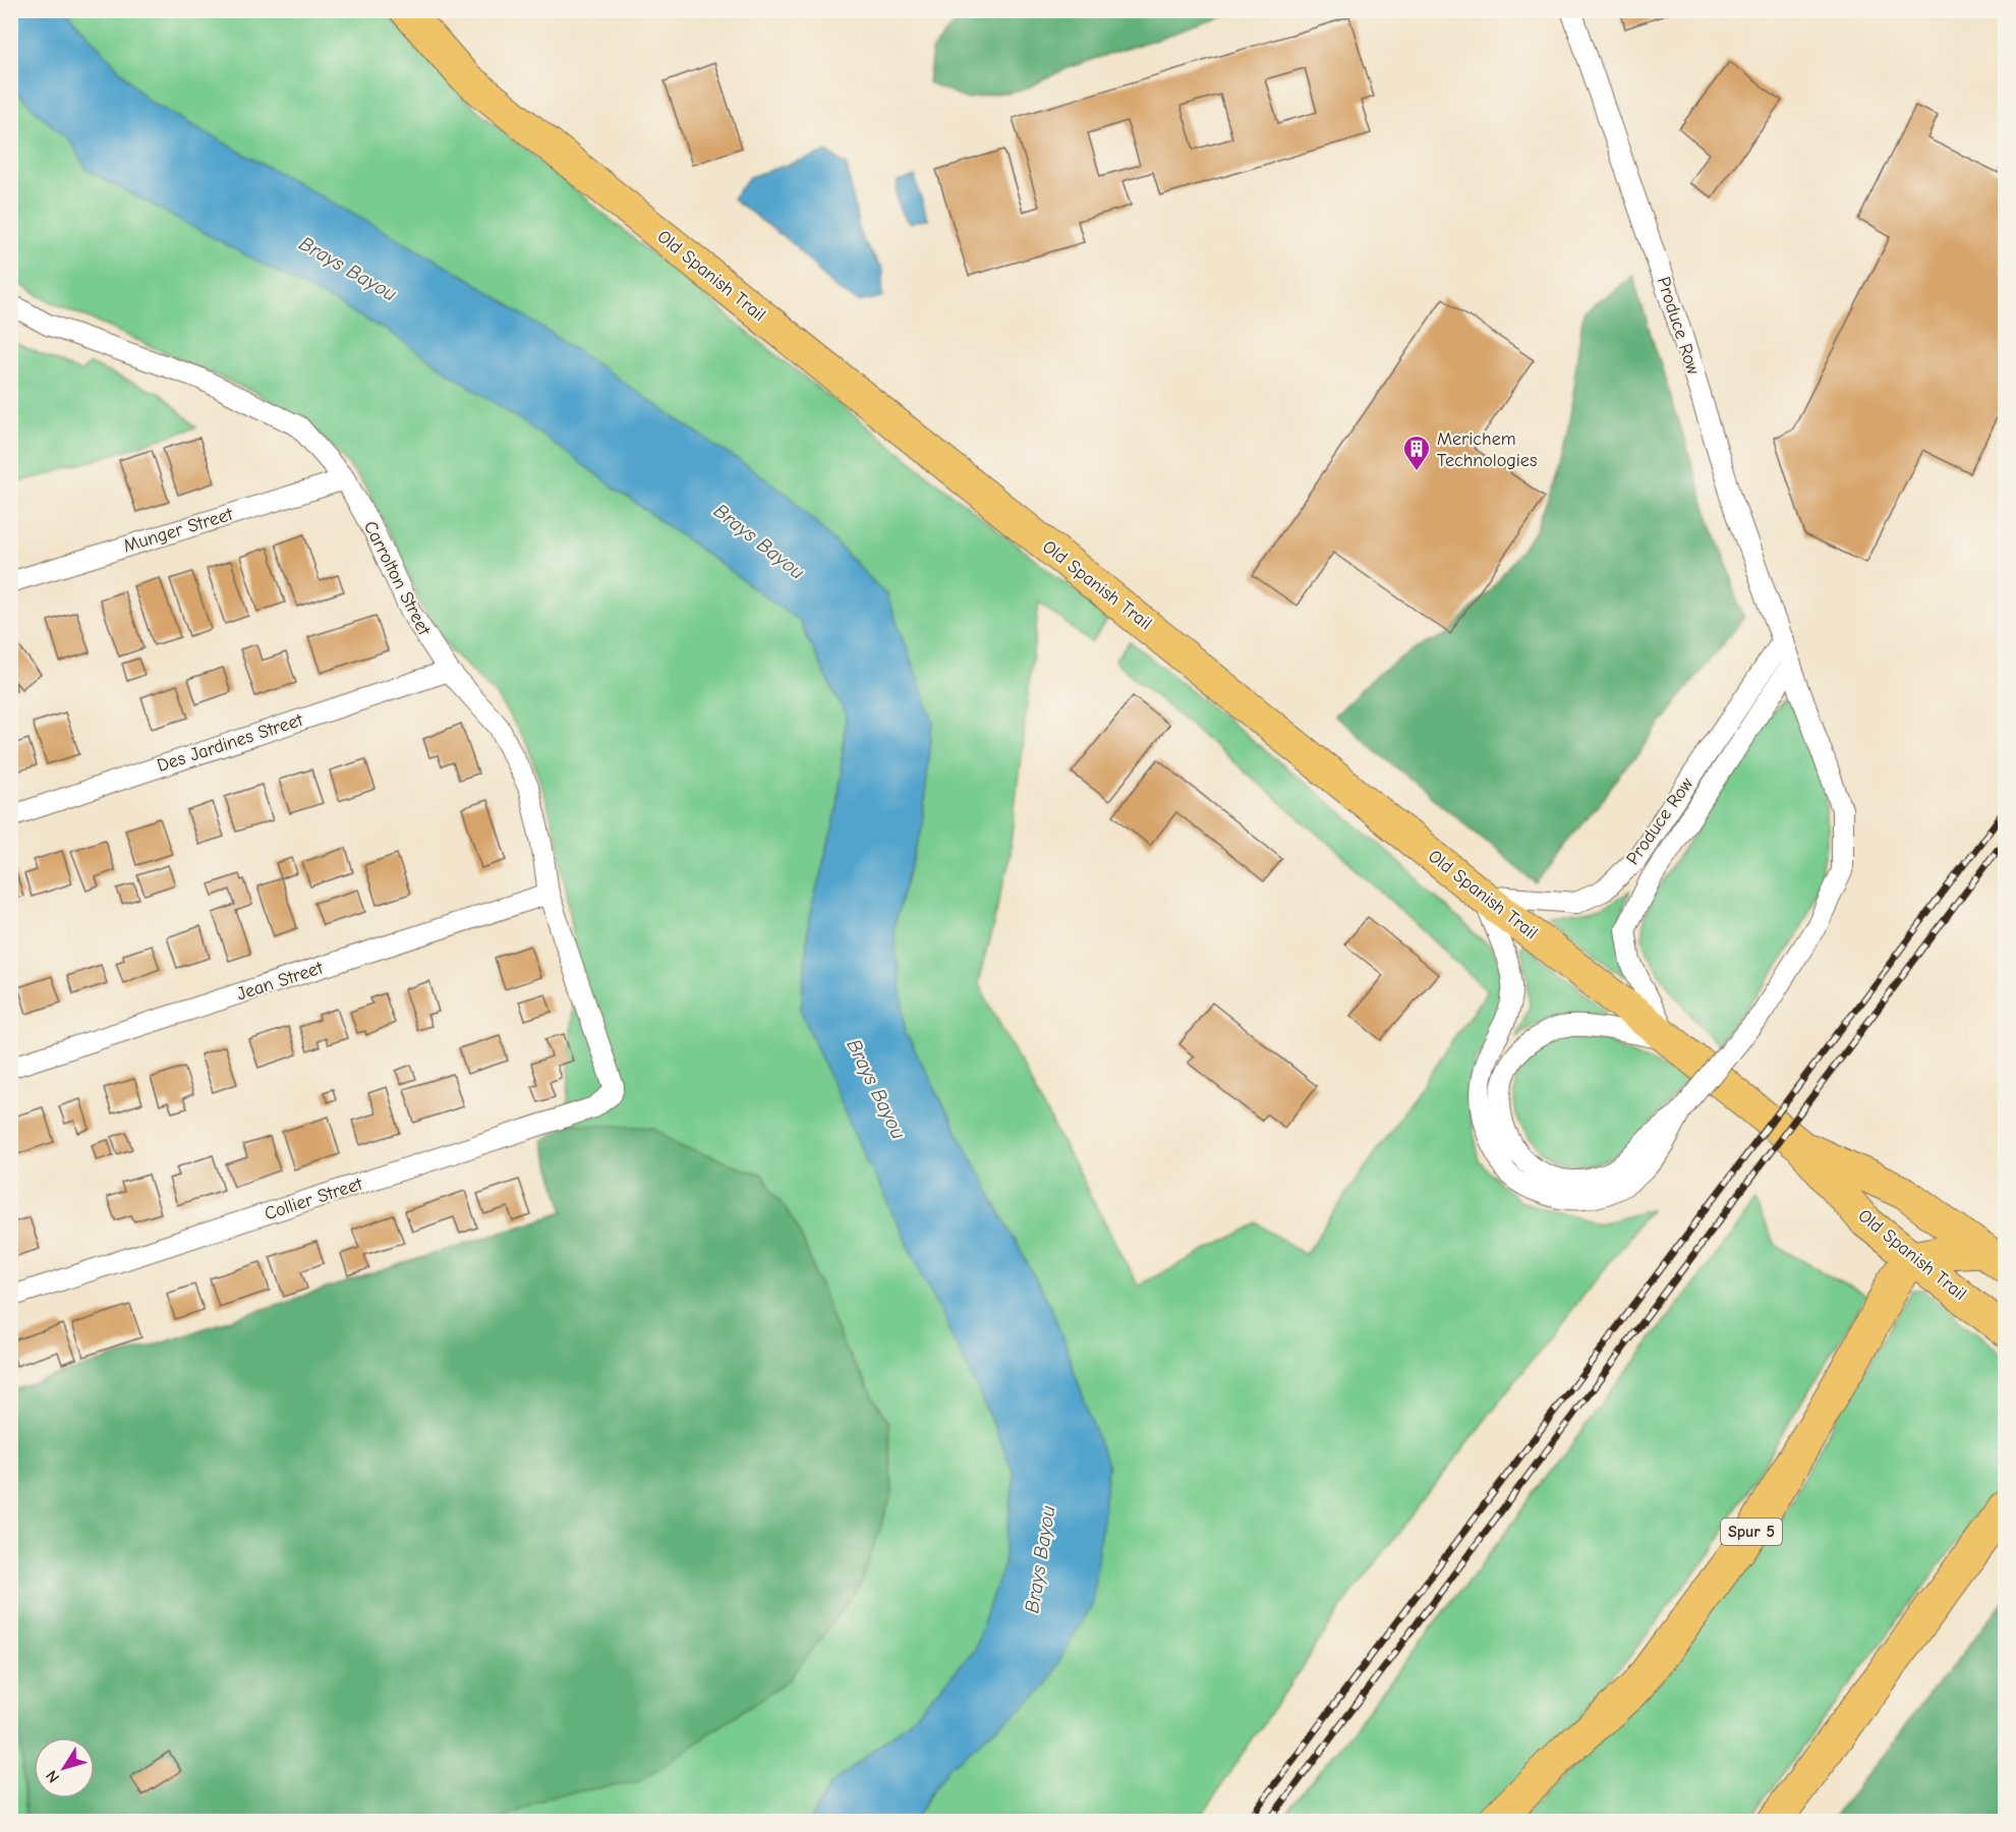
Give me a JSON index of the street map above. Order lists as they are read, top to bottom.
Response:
{
  "streets": {
    "highway": ["Spur 5"],
    "main road": ["Old Spanish Trail"],
    "street": [
      "Produce Row",
      "Munger Street",
      "Carrolton Street",
      "Des Jardines Street",
      "Jean Street",
      "Collier Street"
    ]
  },
  "crossings": [
    ["Old Spanish Trail", "Produce Row"],
    ["Old Spanish Trail", "Spur 5"],
    ["Munger Street", "Carrolton Street"],
    ["Carrolton Street", "Des Jardines Street"],
    ["Carrolton Street", "Jean Street"],
    ["Carrolton Street", "Collier Street"]
  ],
  "water": ["Brays Bayou"],
  "places": {
    "building": ["Merichem Technologies"]
  },
  "north": "bottom left"
}
